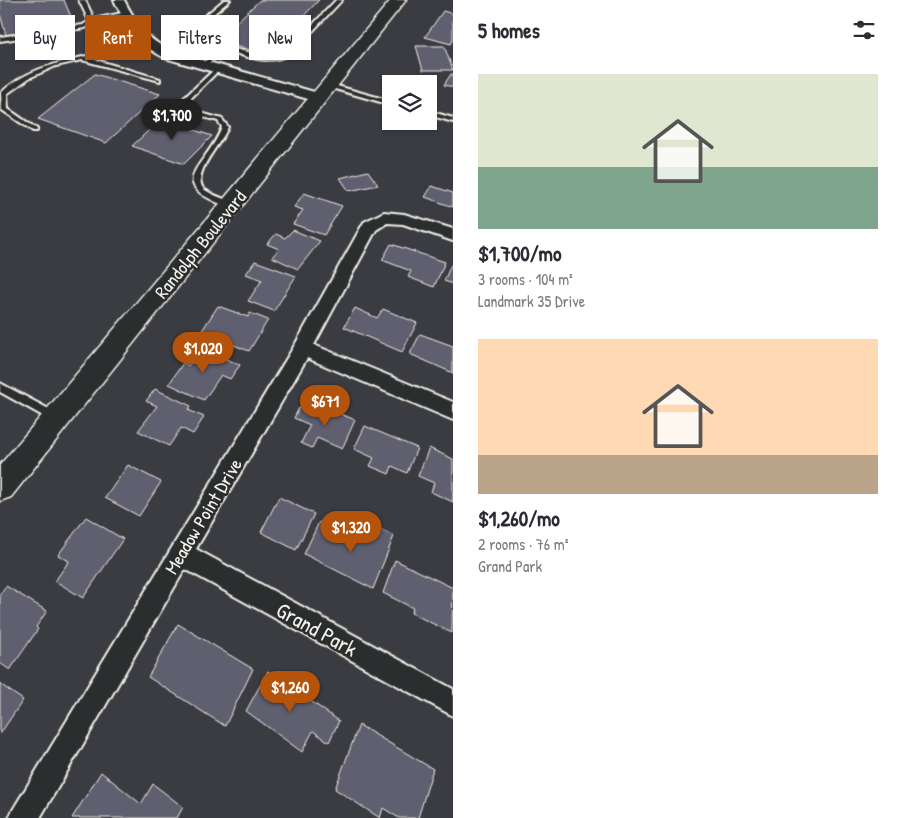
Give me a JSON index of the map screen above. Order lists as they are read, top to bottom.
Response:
{
  "streets": {
    "main road": ["Randolph Boulevard"],
    "street": ["Meadow Point Drive", "Grand Park"]
  },
  "crossings": [
    ["Meadow Point Drive", "Grand Park"]
  ],
  "page": {
    "heading": "5 homes",
    "chip": [
      "Buy",
      "Rent",
      "Filters",
      "New"
    ],
    "list": [
      {
        "name": "$1,700/mo",
        "note": "3 rooms · 104 m² · Landmark 35 Drive"
      },
      {
        "name": "$1,260/mo",
        "note": "2 rooms · 76 m² · Grand Park"
      }
    ],
    "price": [
      "$1,700",
      "$1,020",
      "$671",
      "$1,320",
      "$1,260"
    ]
  }
}
